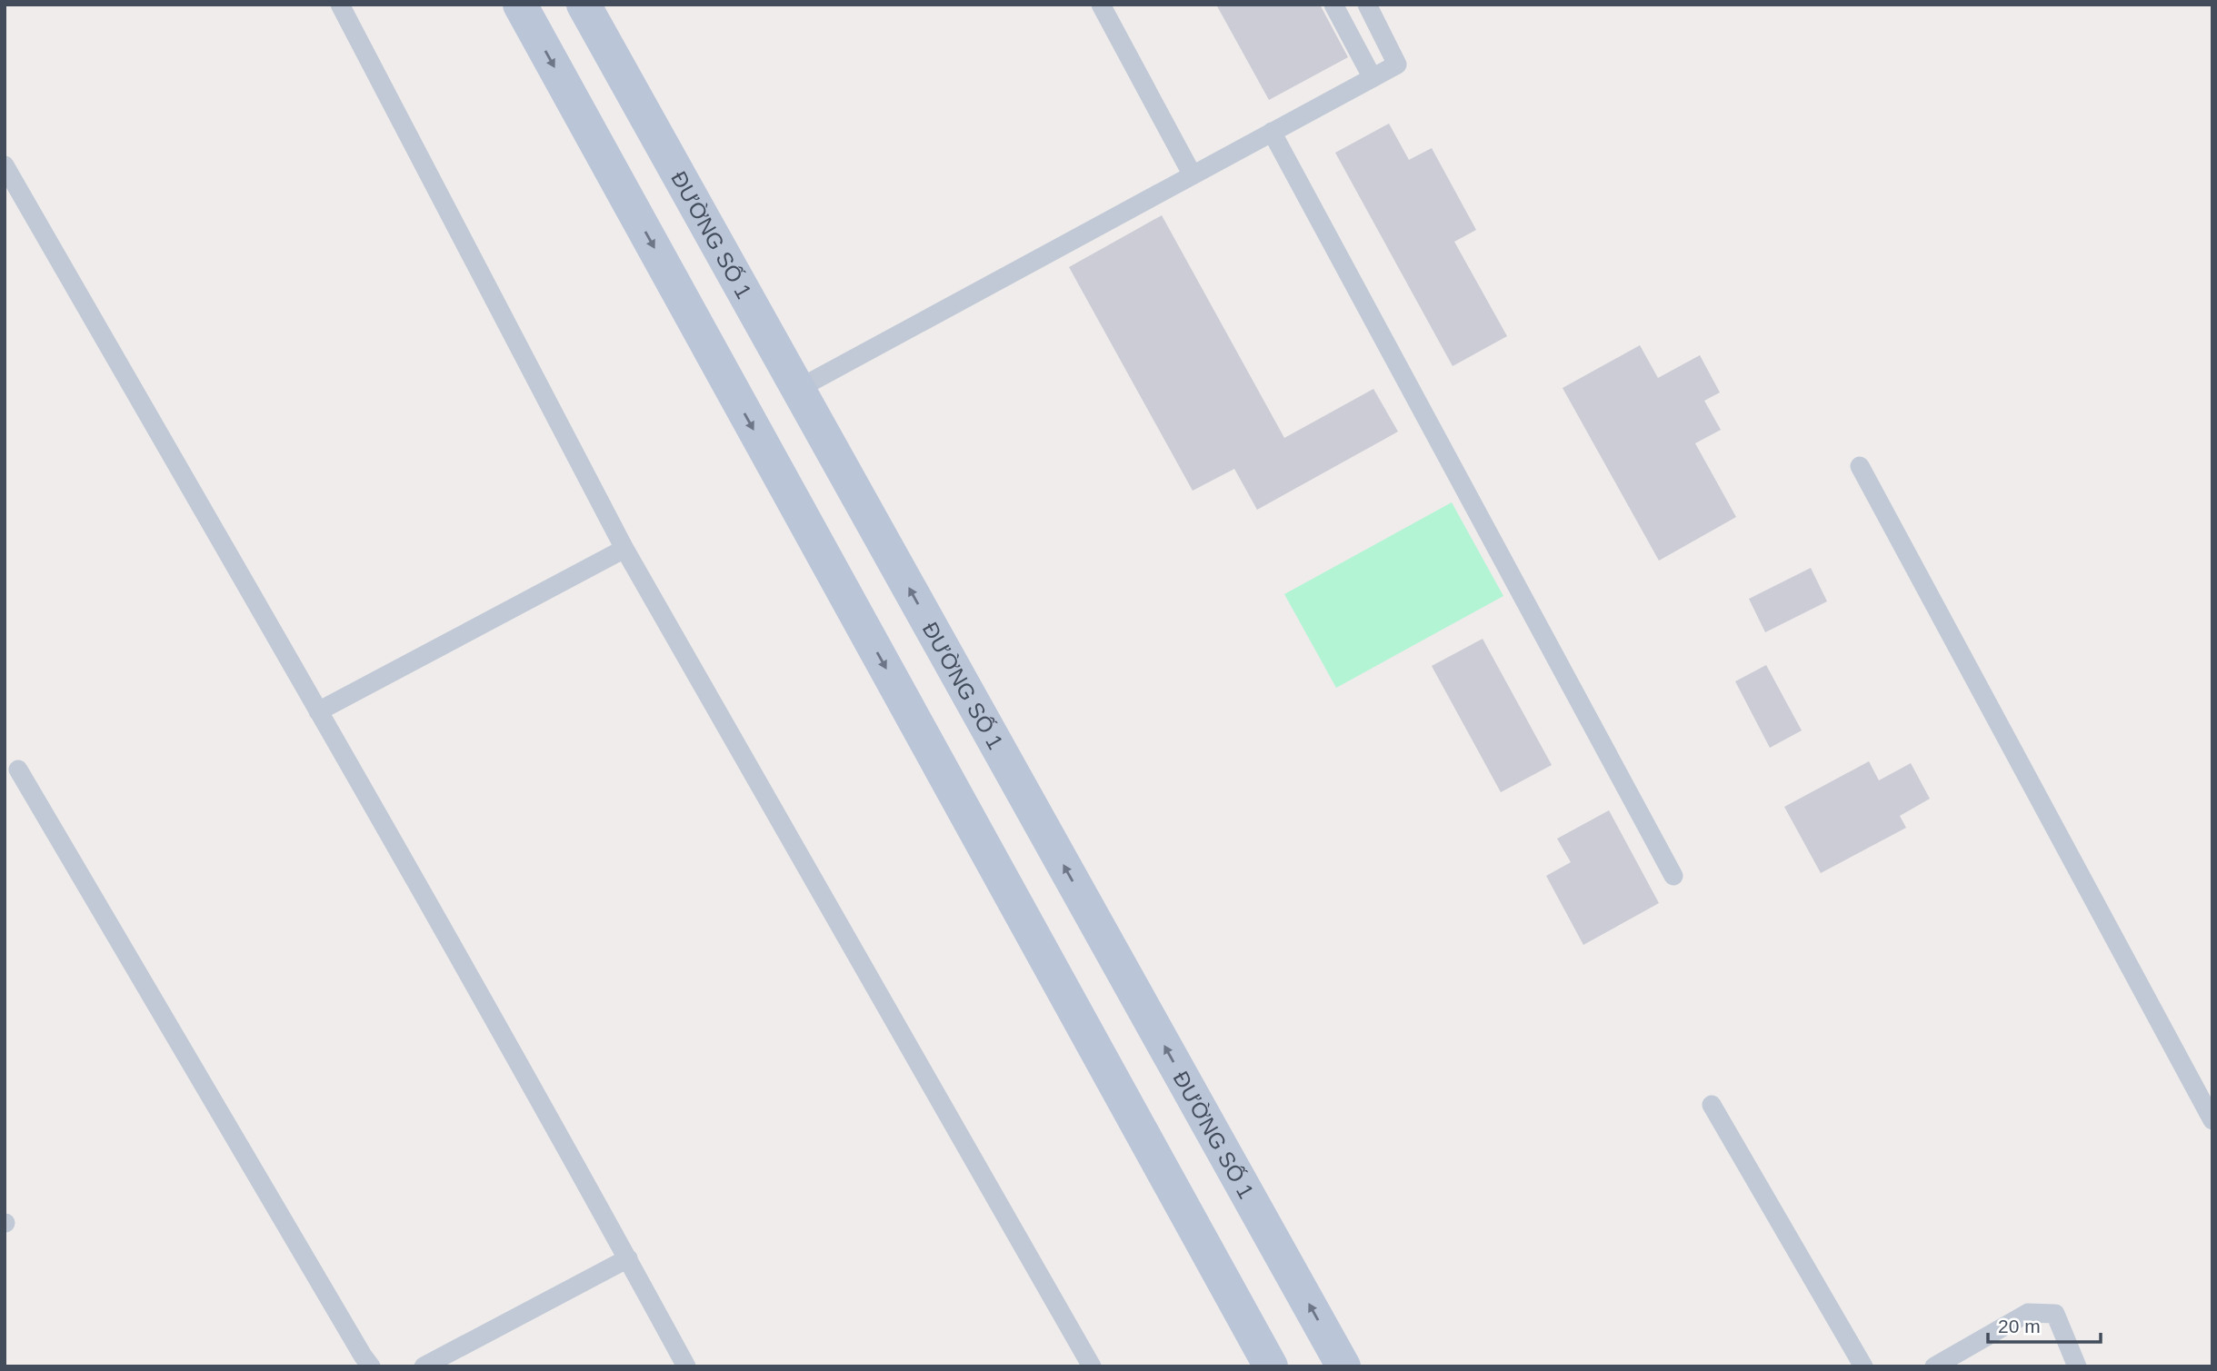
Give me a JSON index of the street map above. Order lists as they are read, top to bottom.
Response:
{
  "streets": {
    "main road": ["ĐƯỜNG SỐ 1"]
  },
  "scale_bar": "20 m"
}
